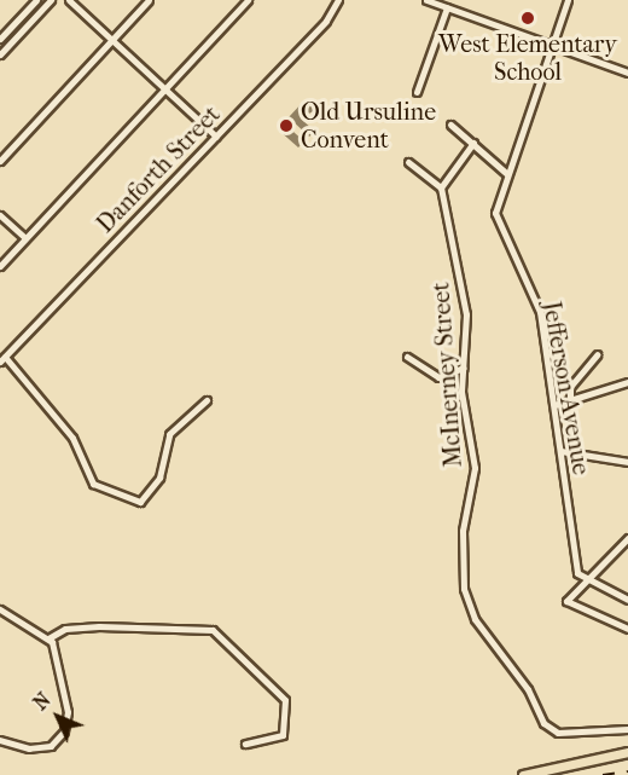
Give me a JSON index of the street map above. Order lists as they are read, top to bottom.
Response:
{
  "streets": {
    "street": ["Danforth Street", "McInerney Street", "Jefferson Avenue"]
  },
  "places": ["West Elementary School", "Old Ursuline Convent"],
  "north": "top left"
}
